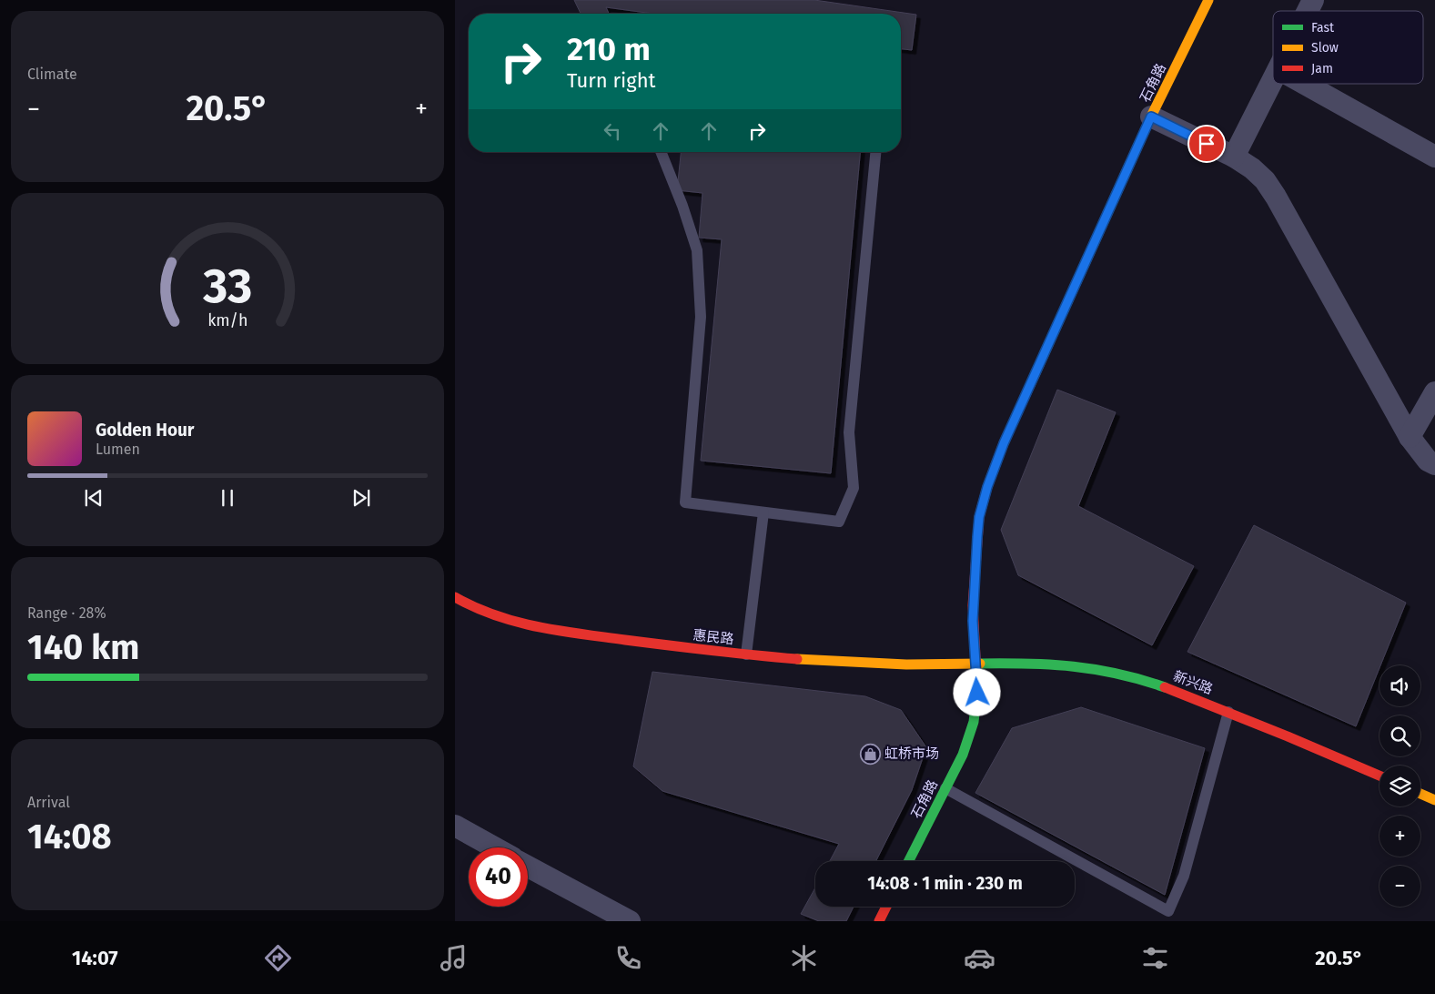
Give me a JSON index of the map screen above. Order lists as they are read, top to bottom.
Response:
{
  "streets": {
    "street": ["石角路", "惠民路", "新兴路"]
  },
  "crossings": [
    ["石角路", "惠民路"],
    ["石角路", "新兴路"],
    ["惠民路", "新兴路"]
  ],
  "places": {
    "shop": ["虹桥市场"]
  },
  "legend": ["Fast", "Slow", "Jam"],
  "page": {
    "tile": [
      "Climate",
      ["Range · 28%", "140 km"],
      ["Arrival", "14:08"]
    ],
    "turn": ["210 m", "Turn right"],
    "heat": ["−", "20.5°", "+"],
    "song": ["Golden Hour", "Lumen"],
    "map_buttons": ["+", "−"],
    "limit": "40",
    "trip": "14:08 · 1 min · 230 m",
    "tabs": ["14:07", "20.5°"],
    "gauge": ["33", "km/h"]
  }
}
